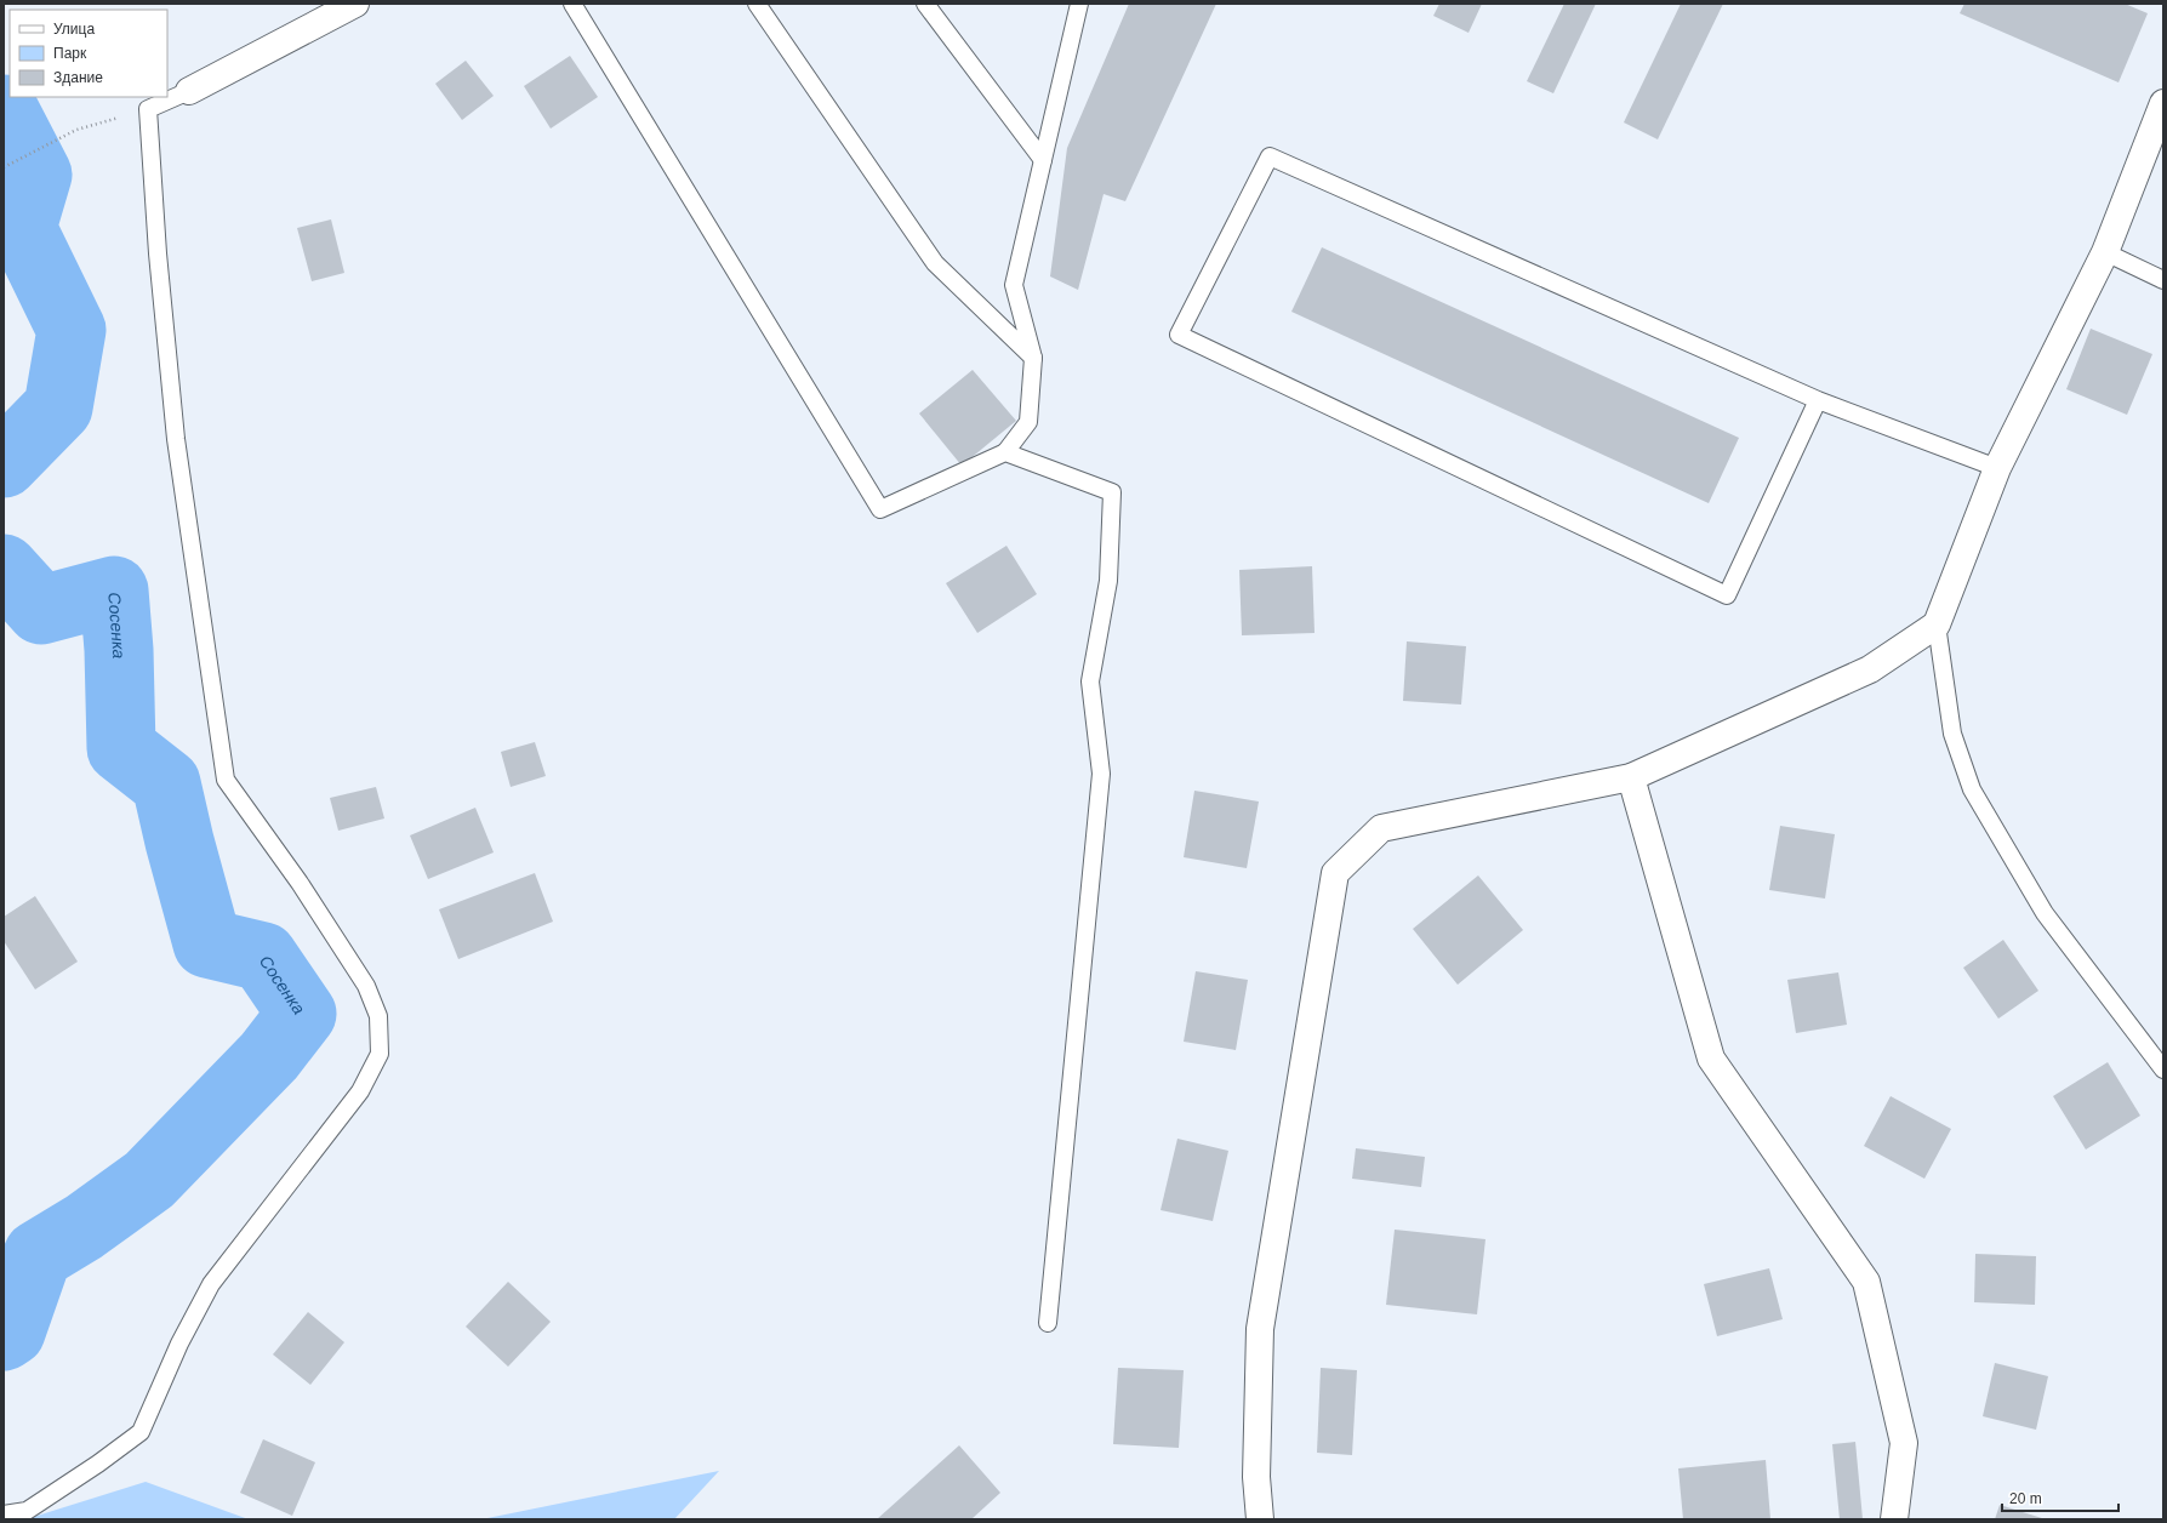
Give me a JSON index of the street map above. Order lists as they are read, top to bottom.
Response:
{
  "water": ["Сосенка"],
  "legend": ["Улица", "Парк", "Здание"],
  "scale_bar": "20 m"
}
